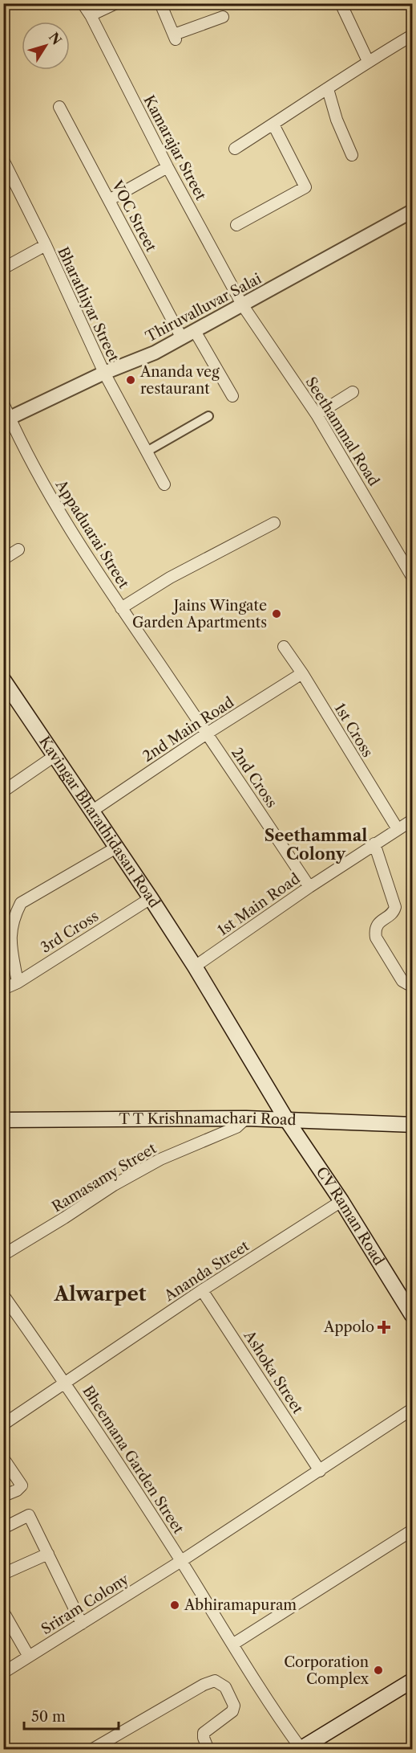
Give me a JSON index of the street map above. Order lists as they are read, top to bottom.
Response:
{
  "streets": {
    "main road": ["Kavingar Bharathidasan Road", "T T Krishnamachari Road", "CV Raman Road"],
    "street": [
      "Kamarajar Street",
      "VOC Street",
      "Bharathiyar Street",
      "Thiruvalluvar Salai",
      "Seethammal Road",
      "Appaduarai Street",
      "2nd Main Road",
      "1st Cross",
      "2nd Cross",
      "1st Main Road",
      "3rd Cross",
      "Ramasamy Street",
      "Ananda Street",
      "Ashoka Street",
      "Bheemana Garden Street",
      "Sriram Colony"
    ]
  },
  "crossings": [
    ["Kamarajar Street", "Thiruvalluvar Salai"],
    ["Kamarajar Street", "Seethammal Road"],
    ["VOC Street", "Thiruvalluvar Salai"],
    ["Bharathiyar Street", "Thiruvalluvar Salai"],
    ["Thiruvalluvar Salai", "Seethammal Road"],
    ["Thiruvalluvar Salai", "Appaduarai Street"],
    ["Appaduarai Street", "2nd Main Road"],
    ["Appaduarai Street", "2nd Cross"],
    ["2nd Main Road", "1st Cross"],
    ["2nd Main Road", "2nd Cross"],
    ["2nd Main Road", "Kavingar Bharathidasan Road"],
    ["1st Cross", "1st Main Road"],
    ["2nd Cross", "1st Main Road"],
    ["Kavingar Bharathidasan Road", "1st Main Road"],
    ["Kavingar Bharathidasan Road", "3rd Cross"],
    ["Kavingar Bharathidasan Road", "T T Krishnamachari Road"],
    ["Kavingar Bharathidasan Road", "CV Raman Road"],
    ["T T Krishnamachari Road", "Ramasamy Street"],
    ["T T Krishnamachari Road", "CV Raman Road"],
    ["CV Raman Road", "Ananda Street"],
    ["Ananda Street", "Ashoka Street"],
    ["Ananda Street", "Bheemana Garden Street"],
    ["Bheemana Garden Street", "Sriram Colony"]
  ],
  "districts": ["Seethammal Colony", "Alwarpet"],
  "places": {
    "other": [
      "Ananda veg restaurant",
      "Jains Wingate Garden Apartments",
      "Abhiramapuram",
      "Corporation Complex"
    ],
    "health": ["Appolo"]
  },
  "scale_bar": "50 m",
  "north": "top right"
}
